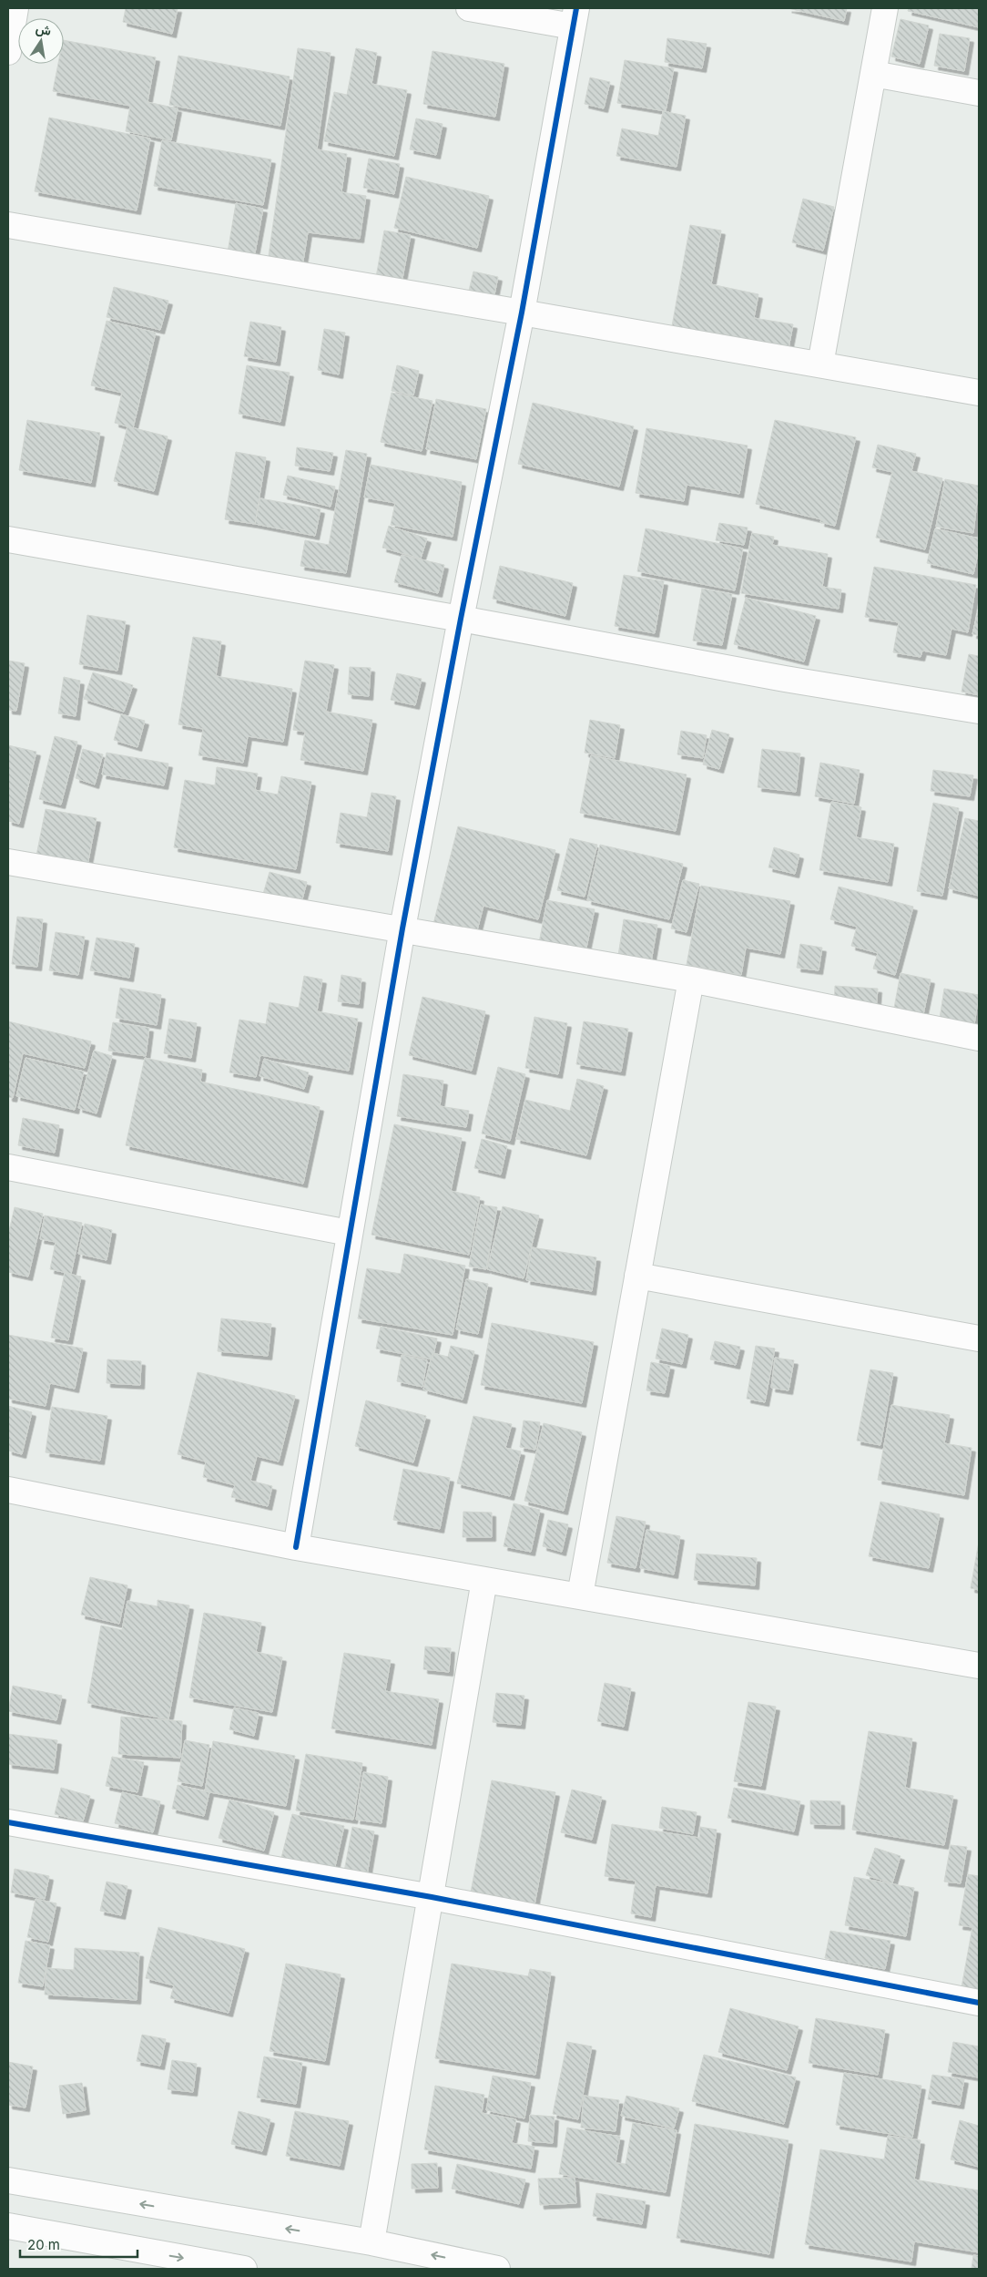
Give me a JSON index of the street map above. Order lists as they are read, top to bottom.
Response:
{
  "scale_bar": "20 m",
  "north": "top"
}
